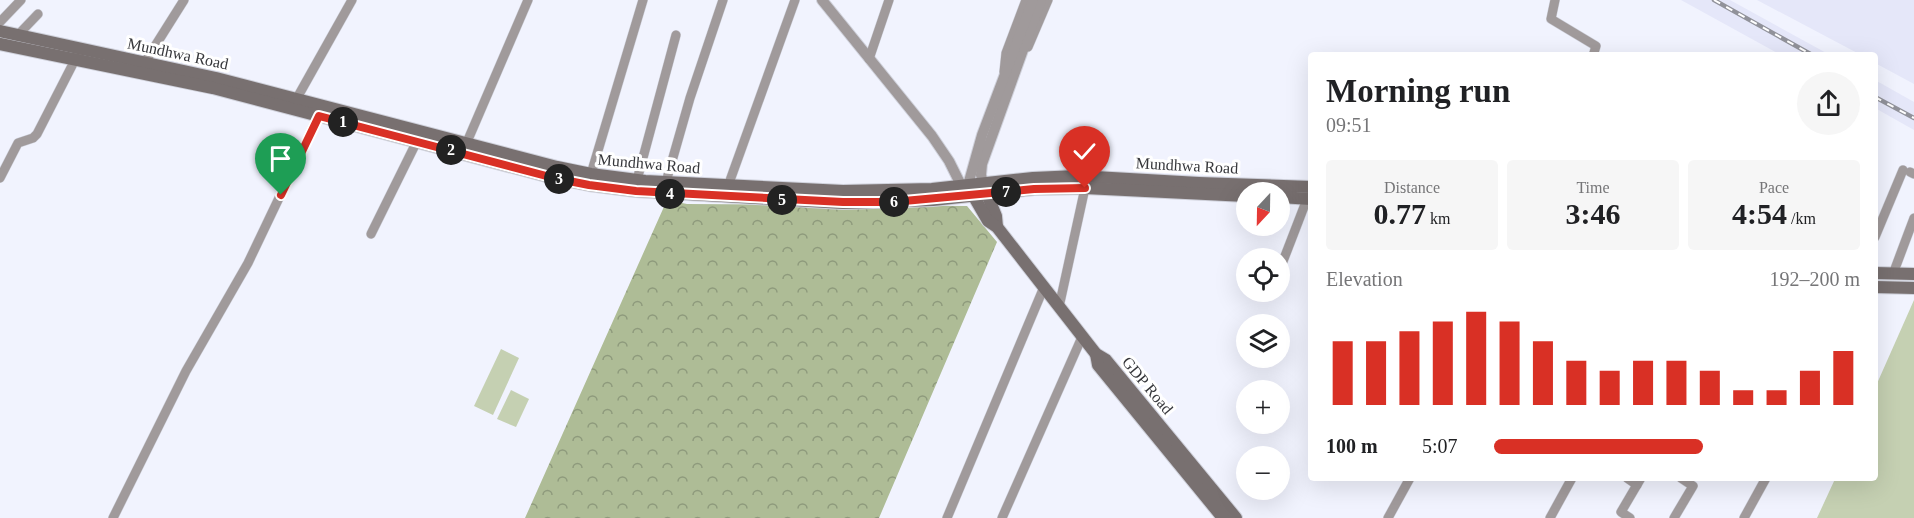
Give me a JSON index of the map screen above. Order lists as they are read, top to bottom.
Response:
{
  "streets": {
    "main road": ["Mundhwa Road", "GDP Road"]
  },
  "north": "bottom",
  "page": {
    "heading": ["Morning run", "09:51"],
    "pins": [
      "1",
      "2",
      "3",
      "7",
      "4",
      "5",
      "6"
    ],
    "stats": [
      ["Distance", "0.77 km"],
      ["Time", "3:46"],
      ["Pace", "4:54 /km"]
    ],
    "map_buttons": ["+", "−"],
    "chart": ["Elevation", "192–200 m"],
    "list": [
      {
        "name": "100 m",
        "note": "5:07"
      }
    ]
  }
}
